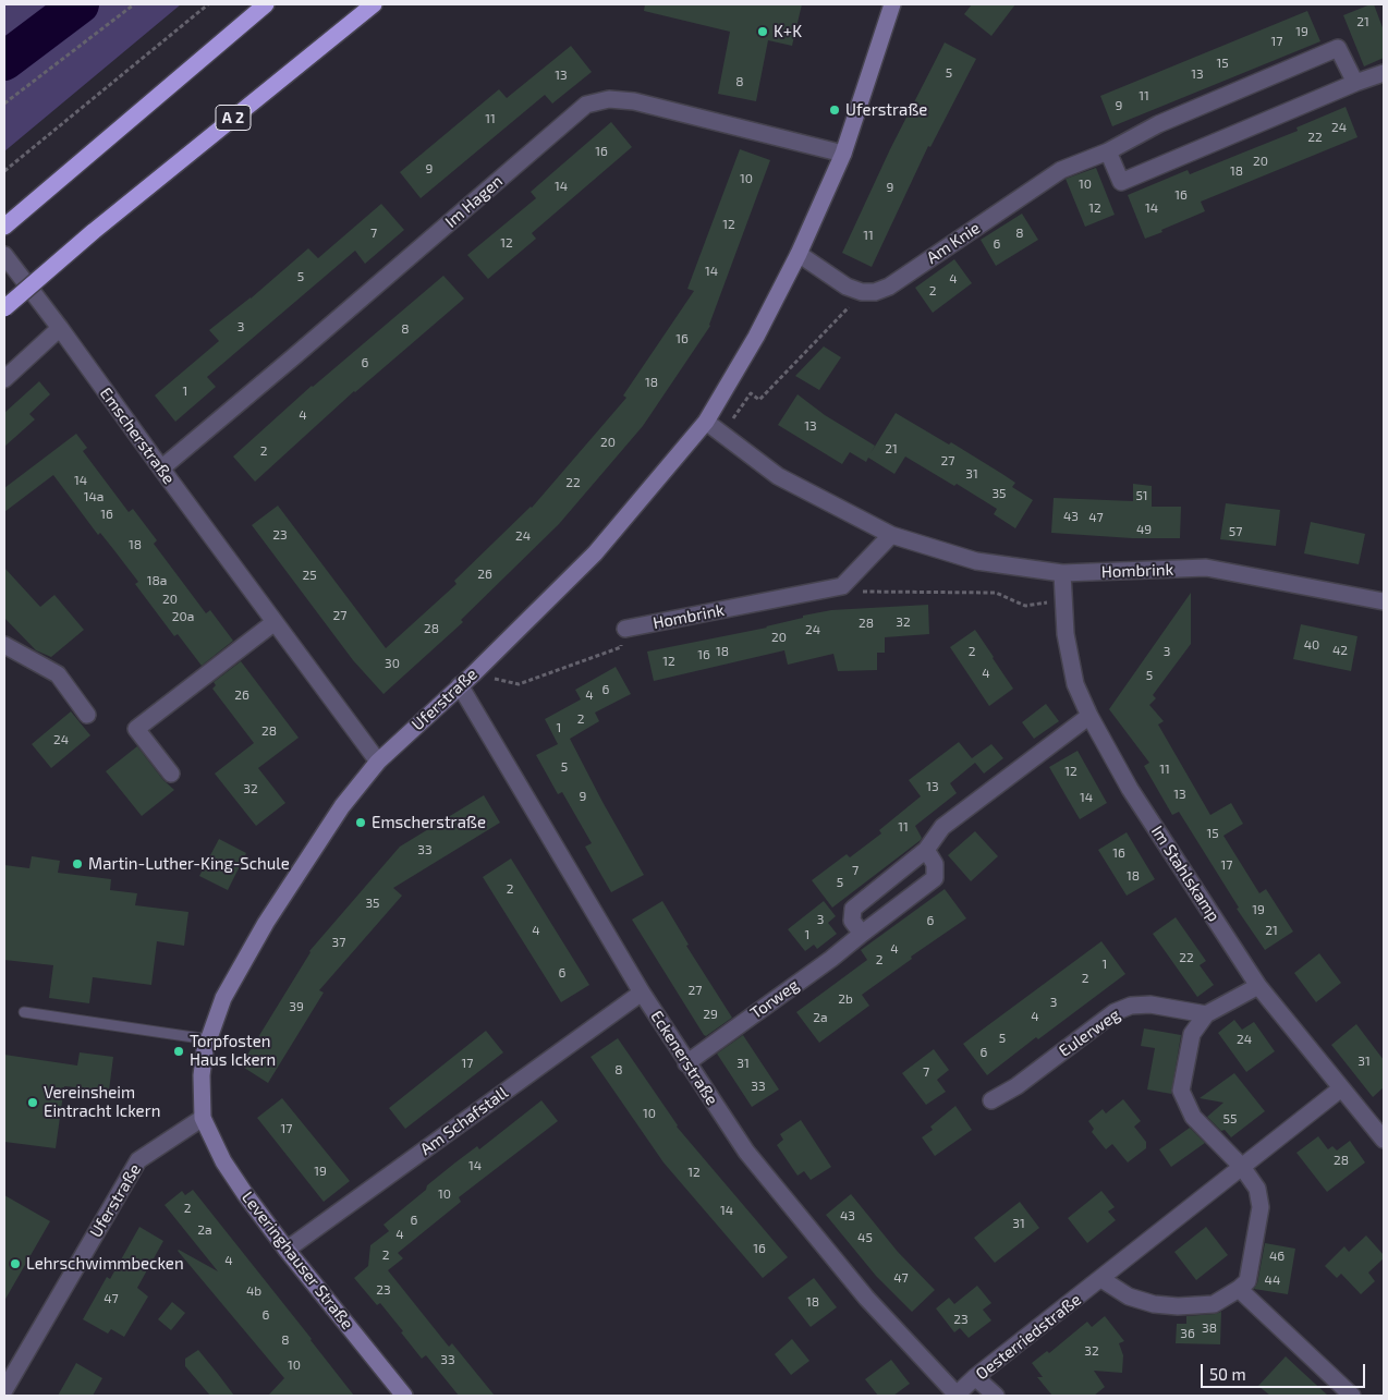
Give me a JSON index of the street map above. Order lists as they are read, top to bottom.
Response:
{
  "streets": {
    "highway": ["A 2"],
    "main road": ["Uferstraße", "Leveringhauser Straße"],
    "street": [
      "Im Hagen",
      "Am Knie",
      "Emscherstraße",
      "Hombrink",
      "Im Stahlskamp",
      "Torweg",
      "Eulerweg",
      "Eckenerstraße",
      "Am Schafstall",
      "Oesterriedstraße"
    ]
  },
  "crossings": [
    ["Im Hagen", "Emscherstraße"],
    ["Im Hagen", "Uferstraße"],
    ["Emscherstraße", "Uferstraße"],
    ["Hombrink", "Uferstraße"],
    ["Hombrink", "Im Stahlskamp"],
    ["Uferstraße", "Eckenerstraße"],
    ["Uferstraße", "Leveringhauser Straße"],
    ["Im Stahlskamp", "Oesterriedstraße"],
    ["Torweg", "Eckenerstraße"],
    ["Eckenerstraße", "Am Schafstall"],
    ["Eckenerstraße", "Oesterriedstraße"],
    ["Am Schafstall", "Leveringhauser Straße"]
  ],
  "places": [
    "K+K",
    "Uferstraße",
    "Emscherstraße",
    "Martin-Luther-King-Schule",
    "Torpfosten Haus Ickern",
    "Vereinsheim Eintracht Ickern",
    "Lehrschwimmbecken"
  ],
  "house_numbers": [
    "21",
    "19",
    "17",
    "15",
    "5",
    "13",
    "13",
    "8",
    "11",
    "9",
    "11",
    "24",
    "22",
    "16",
    "20",
    "9",
    "18",
    "10",
    "10",
    "14",
    "9",
    "16",
    "12",
    "14",
    "12",
    "7",
    "8",
    "11",
    "12",
    "6",
    "14",
    "5",
    "4",
    "2",
    "3",
    "8",
    "16",
    "6",
    "18",
    "1",
    "4",
    "13",
    "20",
    "21",
    "2",
    "27",
    "31",
    "14",
    "22",
    "35",
    "51",
    "14a",
    "16",
    "43",
    "47",
    "49",
    "57",
    "23",
    "24",
    "18",
    "26",
    "25",
    "18a",
    "20",
    "27",
    "20a",
    "32",
    "28",
    "28",
    "24",
    "20",
    "40",
    "42",
    "18",
    "2",
    "3",
    "16",
    "12",
    "30",
    "4",
    "5",
    "6",
    "26",
    "4",
    "2",
    "1",
    "28",
    "24",
    "5",
    "11",
    "12",
    "13",
    "32",
    "13",
    "9",
    "14",
    "11",
    "15",
    "33",
    "16",
    "17",
    "7",
    "18",
    "5",
    "2",
    "35",
    "19",
    "3",
    "6",
    "4",
    "21",
    "1",
    "37",
    "4",
    "22",
    "2",
    "1",
    "6",
    "2",
    "27",
    "2b",
    "3",
    "39",
    "29",
    "4",
    "2a",
    "5",
    "24",
    "6",
    "31",
    "17",
    "31",
    "8",
    "7",
    "33",
    "10",
    "55",
    "17",
    "28",
    "14",
    "19",
    "12",
    "10",
    "2",
    "14",
    "43",
    "6",
    "31",
    "2a",
    "4",
    "45",
    "16",
    "2",
    "46",
    "4",
    "47",
    "44",
    "23",
    "4b",
    "47",
    "18",
    "6",
    "23",
    "38",
    "36",
    "8",
    "32",
    "33",
    "10"
  ],
  "scale_bar": "50 m"
}
